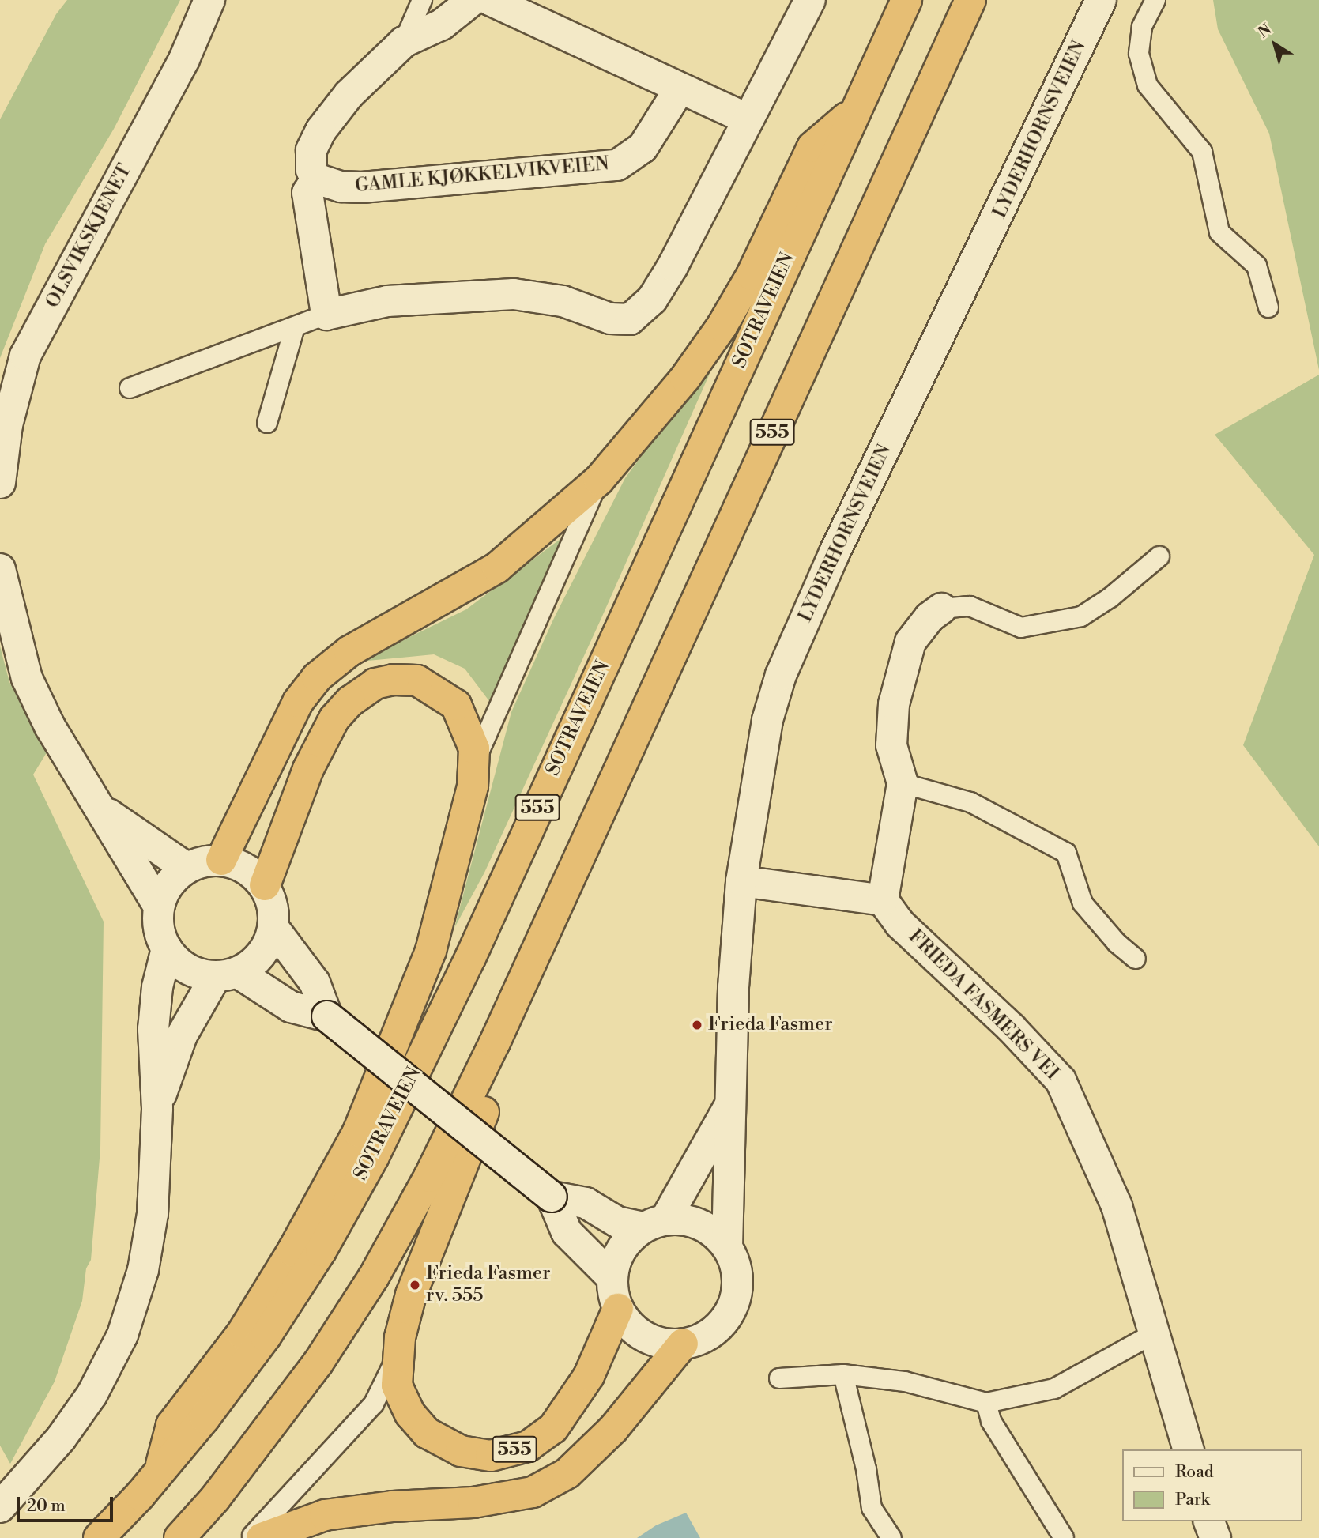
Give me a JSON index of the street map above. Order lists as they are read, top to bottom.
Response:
{
  "streets": {
    "highway": ["SOTRAVEIEN", "555"],
    "main road": [
      "LYDERHORNSVEIEN",
      "GAMLE KJØKKELVIKVEIEN",
      "OLSVIKSKJENET",
      "FRIEDA FASMERS VEI"
    ]
  },
  "crossings": [
    ["LYDERHORNSVEIEN", "555"],
    ["SOTRAVEIEN", "555"]
  ],
  "places": ["Frieda Fasmer", "Frieda Fasmer rv. 555"],
  "legend": ["Road", "Park"],
  "scale_bar": "20 m",
  "north": "top left"
}
